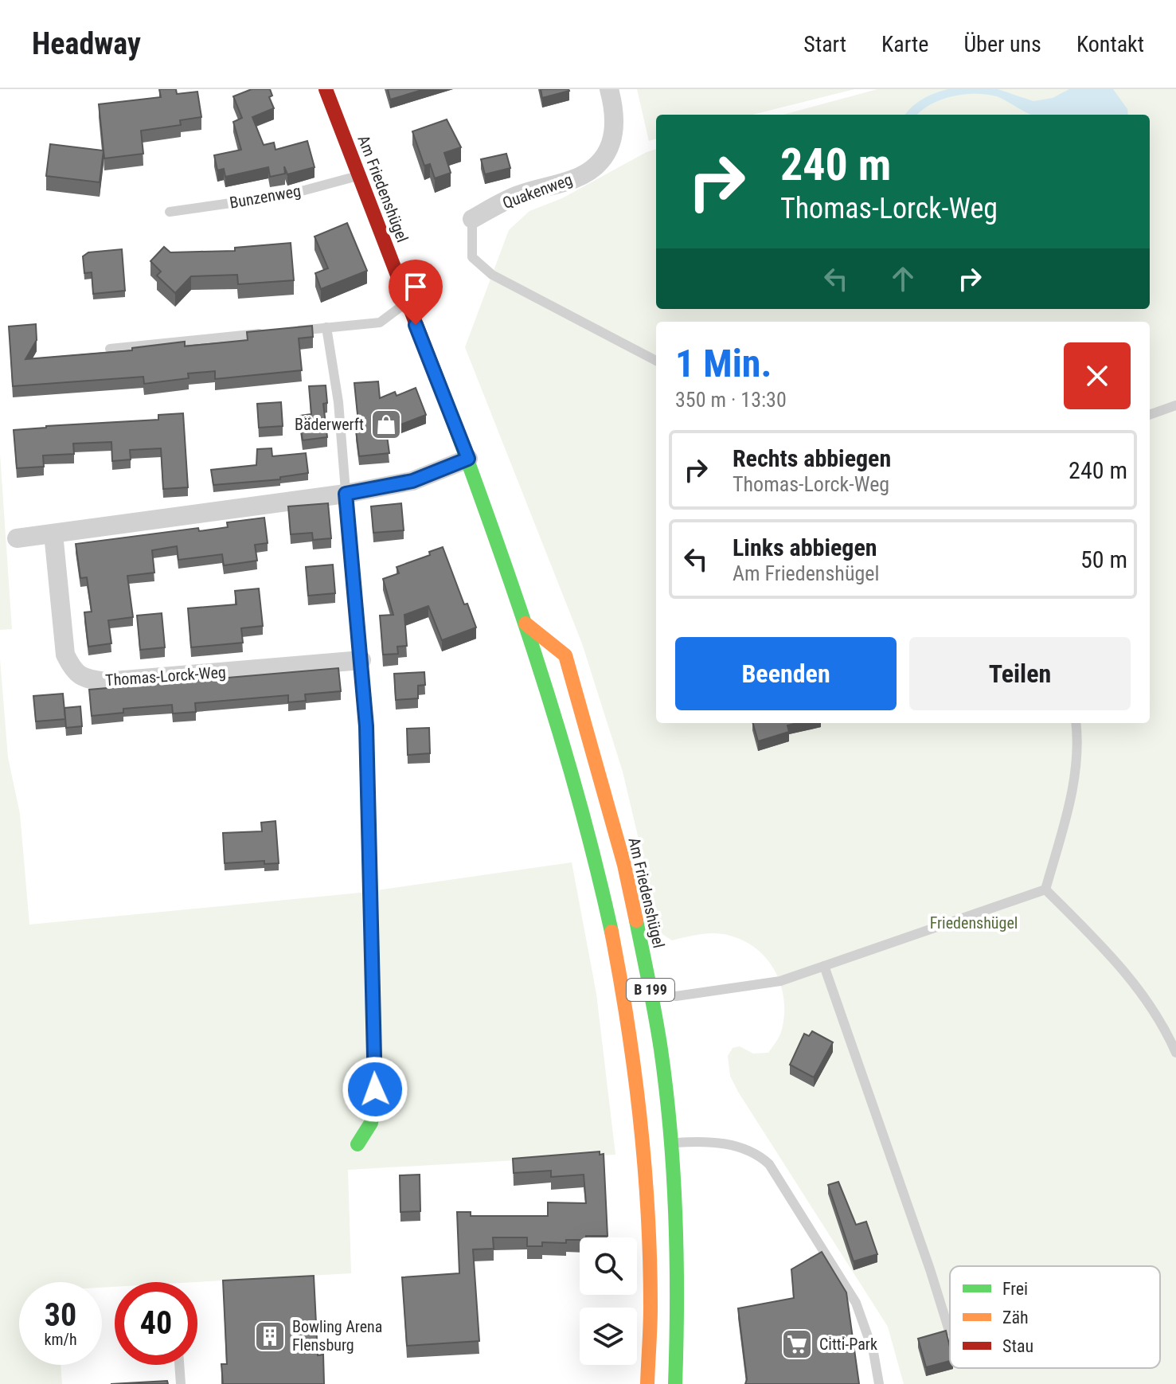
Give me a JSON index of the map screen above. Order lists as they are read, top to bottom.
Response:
{
  "streets": {
    "main road": ["Am Friedenshügel", "B 199"],
    "street": ["Quakenweg", "Thomas-Lorck-Weg"],
    "lane": ["Bunzenweg"]
  },
  "crossings": [
    ["Am Friedenshügel", "Bunzenweg"]
  ],
  "parks": ["Friedenshügel"],
  "places": {
    "shop": ["Bäderwerft"],
    "building": ["Bowling Arena Flensburg"],
    "supermarket": ["Citti-Park"]
  },
  "legend": ["Frei", "Zäh", "Stau"],
  "page": {
    "header": "Headway",
    "nav": [
      "Start",
      "Karte",
      "Über uns",
      "Kontakt"
    ],
    "turn": ["240 m", "Thomas-Lorck-Weg"],
    "heading": ["1 Min.", "350 m · 13:30"],
    "list": [
      {
        "name": "Rechts abbiegen",
        "note": "Thomas-Lorck-Weg",
        "value": "240 m"
      },
      {
        "name": "Links abbiegen",
        "note": "Am Friedenshügel",
        "value": "50 m"
      }
    ],
    "buttons": ["Beenden", "Teilen"],
    "speed": "30 km/h",
    "limit": "40"
  }
}
